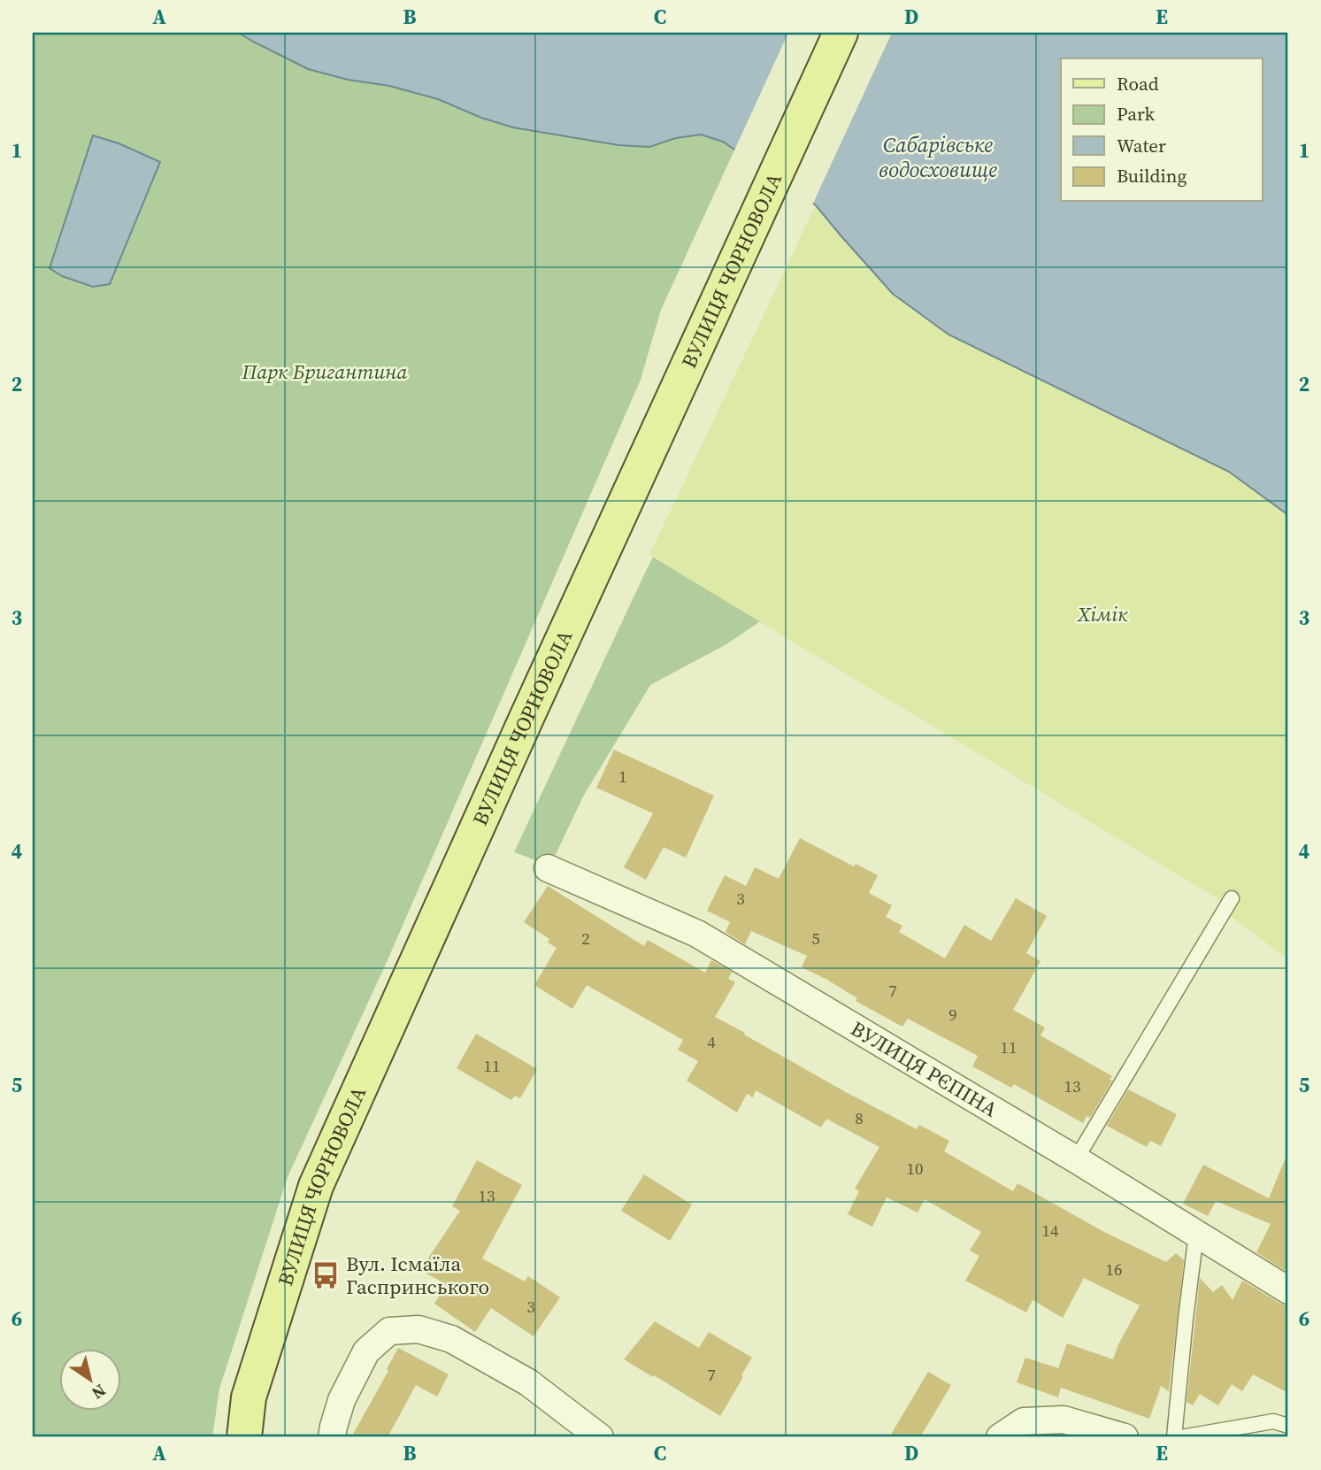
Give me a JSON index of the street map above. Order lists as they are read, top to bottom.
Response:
{
  "streets": {
    "main road": ["ВУЛИЦЯ ЧОРНОВОЛА"],
    "street": ["ВУЛИЦЯ РЄПІНА"]
  },
  "water": ["Сабарівське водосховище"],
  "parks": ["Парк Бригантина", "Хімік"],
  "places": {
    "bus stop": ["Вул. Ісмаїла Гаспринського"]
  },
  "house_numbers": [
    "1",
    "3",
    "2",
    "5",
    "7",
    "9",
    "4",
    "11",
    "11",
    "13",
    "8",
    "10",
    "13",
    "14",
    "16",
    "3",
    "7"
  ],
  "legend": [
    "Road",
    "Park",
    "Water",
    "Building"
  ],
  "north": "bottom right",
  "grid": {
    "columns": [
      "A",
      "B",
      "C",
      "D",
      "E"
    ],
    "rows": [
      "1",
      "2",
      "3",
      "4",
      "5",
      "6"
    ]
  }
}
